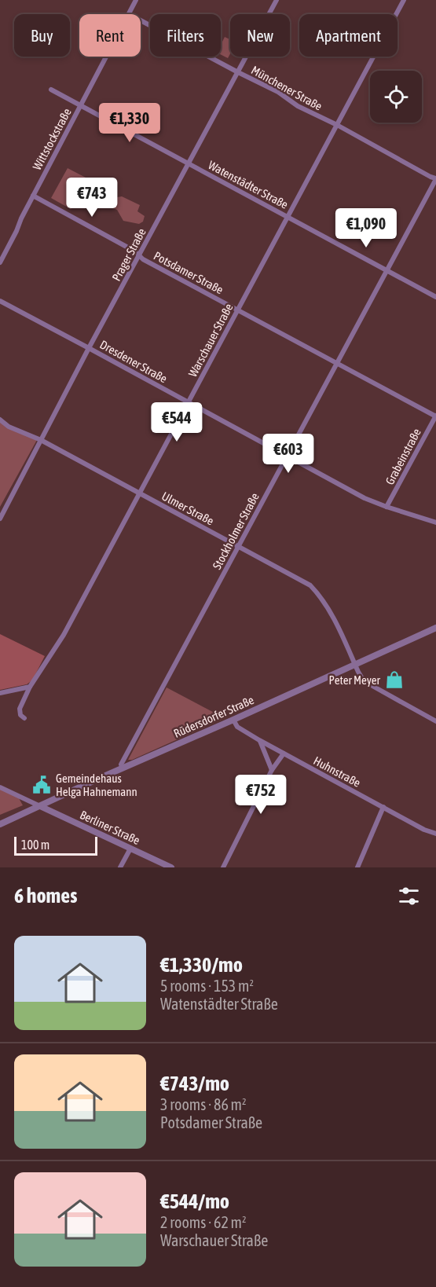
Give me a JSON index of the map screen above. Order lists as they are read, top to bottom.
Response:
{
  "streets": {
    "street": [
      "Münchener Straße",
      "Wittstockstraße",
      "Watenstädter Straße",
      "Prager Straße",
      "Potsdamer Straße",
      "Warschauer Straße",
      "Dresdener Straße",
      "Grabeinstraße",
      "Ulmer Straße",
      "Stockholmer Straße",
      "Rüdersdorfer Straße",
      "Huhnstraße",
      "Berliner Straße"
    ]
  },
  "crossings": [
    ["Münchener Straße", "Prager Straße"],
    ["Münchener Straße", "Warschauer Straße"],
    ["Münchener Straße", "Stockholmer Straße"],
    ["Wittstockstraße", "Watenstädter Straße"],
    ["Wittstockstraße", "Potsdamer Straße"],
    ["Watenstädter Straße", "Prager Straße"],
    ["Watenstädter Straße", "Warschauer Straße"],
    ["Watenstädter Straße", "Stockholmer Straße"],
    ["Prager Straße", "Potsdamer Straße"],
    ["Prager Straße", "Dresdener Straße"],
    ["Prager Straße", "Ulmer Straße"],
    ["Potsdamer Straße", "Warschauer Straße"],
    ["Potsdamer Straße", "Grabeinstraße"],
    ["Potsdamer Straße", "Stockholmer Straße"],
    ["Warschauer Straße", "Dresdener Straße"],
    ["Warschauer Straße", "Ulmer Straße"],
    ["Dresdener Straße", "Grabeinstraße"],
    ["Dresdener Straße", "Stockholmer Straße"],
    ["Ulmer Straße", "Stockholmer Straße"],
    ["Ulmer Straße", "Rüdersdorfer Straße"],
    ["Stockholmer Straße", "Rüdersdorfer Straße"],
    ["Rüdersdorfer Straße", "Huhnstraße"],
    ["Rüdersdorfer Straße", "Berliner Straße"]
  ],
  "places": {
    "shop": ["Peter Meyer"],
    "public building": ["Gemeindehaus Helga Hahnemann"]
  },
  "scale_bar": "100 m",
  "page": {
    "chip": [
      "Buy",
      "Rent",
      "Filters",
      "New",
      "Apartment"
    ],
    "price": [
      "€1,330",
      "€743",
      "€1,090",
      "€544",
      "€603",
      "€752"
    ],
    "scale": "100 m",
    "heading": "6 homes",
    "list": [
      {
        "name": "€1,330/mo",
        "note": "5 rooms · 153 m² · Watenstädter Straße"
      },
      {
        "name": "€743/mo",
        "note": "3 rooms · 86 m² · Potsdamer Straße"
      },
      {
        "name": "€544/mo",
        "note": "2 rooms · 62 m² · Warschauer Straße"
      }
    ]
  }
}
